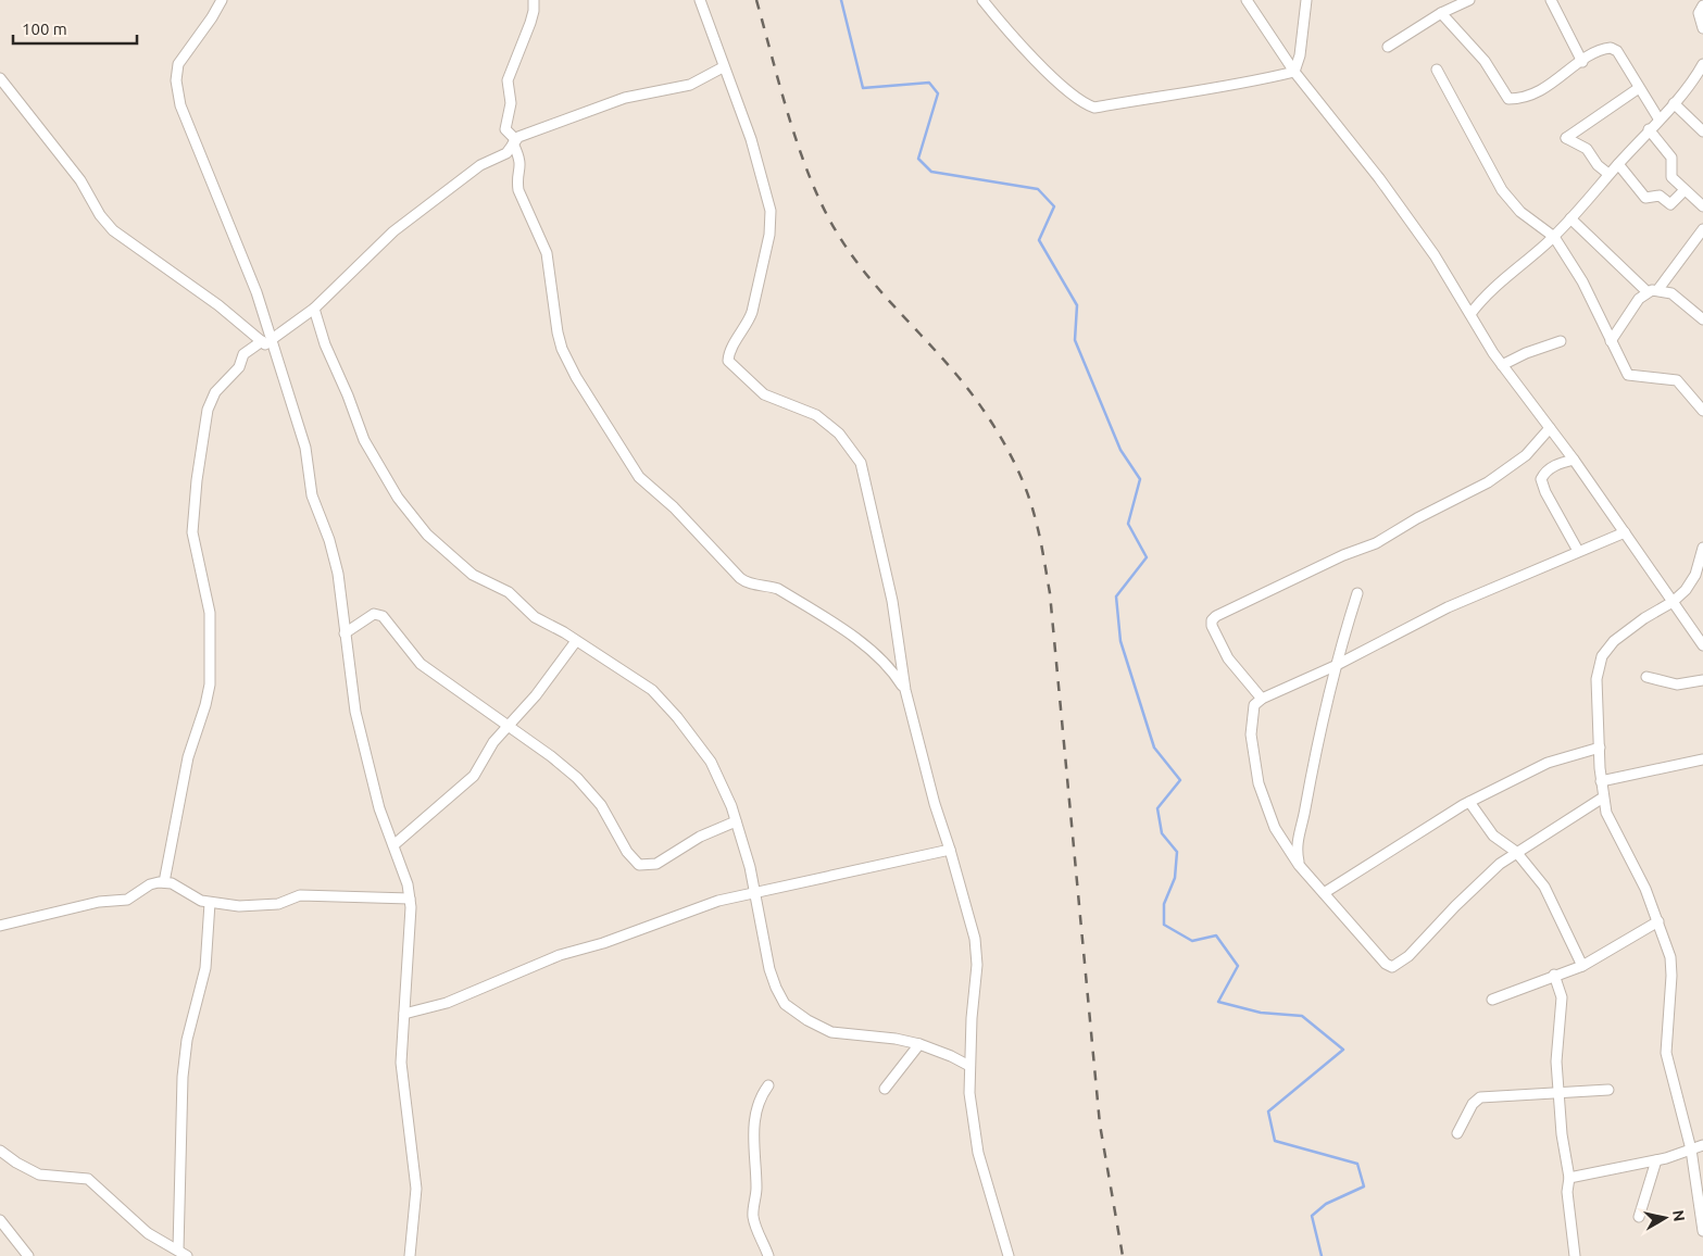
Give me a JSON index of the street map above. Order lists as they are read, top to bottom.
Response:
{
  "scale_bar": "100 m",
  "north": "right"
}
